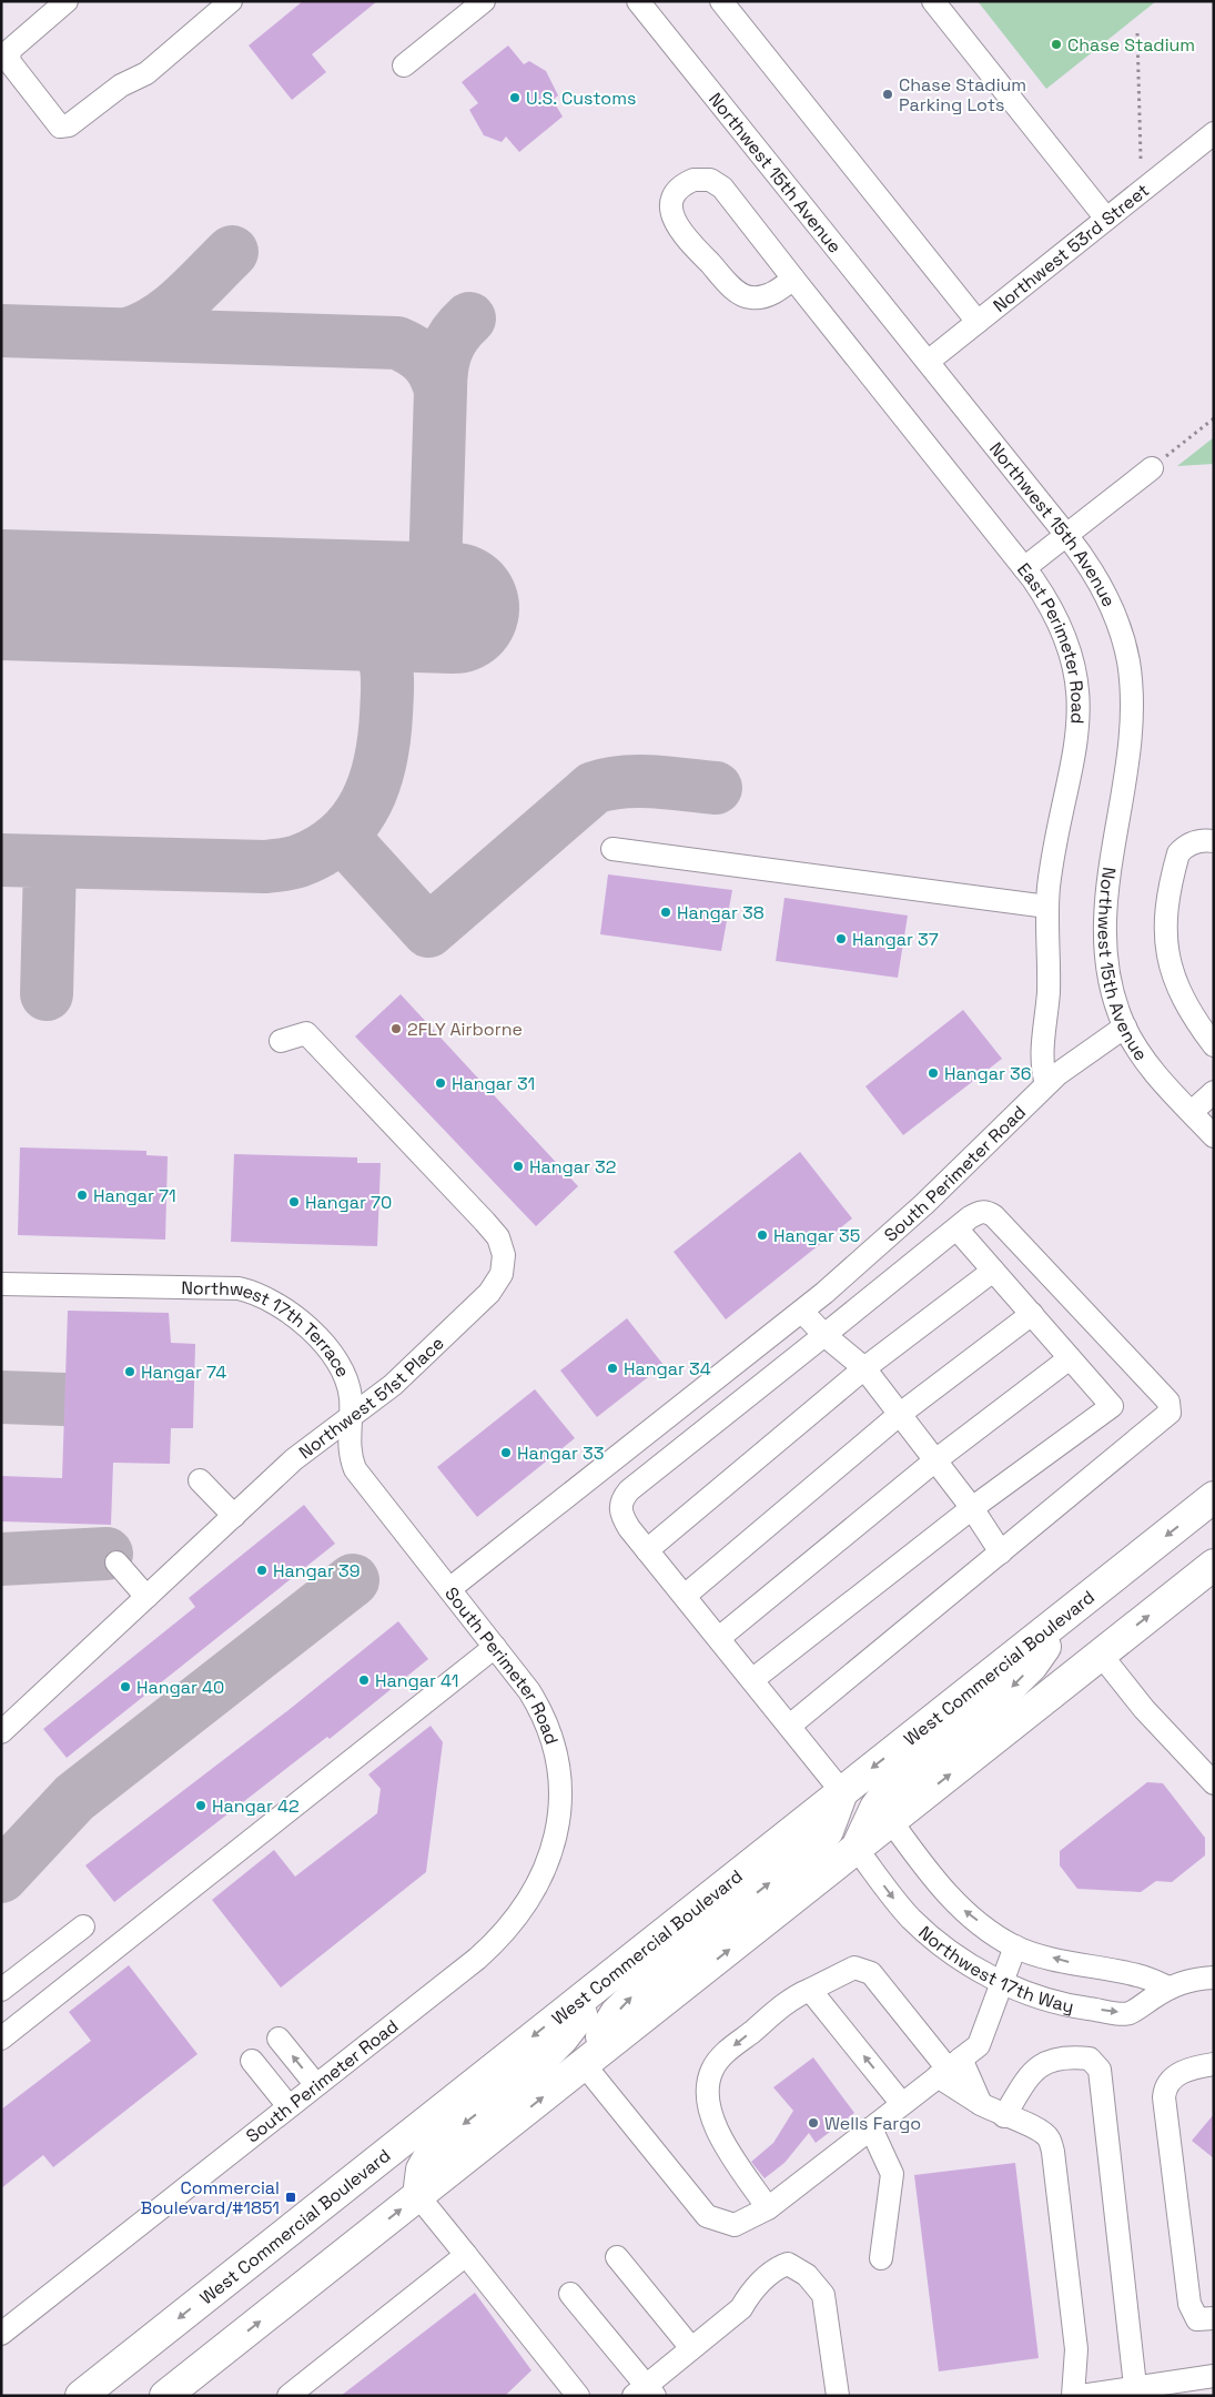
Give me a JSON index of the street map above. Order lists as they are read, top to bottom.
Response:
{
  "streets": {
    "highway": ["West Commercial Boulevard"],
    "street": [
      "Northwest 15th Avenue",
      "Northwest 53rd Street",
      "East Perimeter Road",
      "South Perimeter Road",
      "Northwest 17th Terrace",
      "Northwest 51st Place",
      "Northwest 17th Way"
    ]
  },
  "crossings": [
    ["Northwest 15th Avenue", "Northwest 53rd Street"],
    ["Northwest 15th Avenue", "South Perimeter Road"],
    ["East Perimeter Road", "South Perimeter Road"],
    ["South Perimeter Road", "Northwest 17th Terrace"],
    ["Northwest 17th Terrace", "Northwest 51st Place"]
  ],
  "places": {
    "other": [
      "Chase Stadium",
      "Chase Stadium Parking Lots",
      "U.S. Customs",
      "Hangar 38",
      "Hangar 37",
      "2FLY Airborne",
      "Hangar 36",
      "Hangar 31",
      "Hangar 32",
      "Hangar 71",
      "Hangar 70",
      "Hangar 35",
      "Hangar 34",
      "Hangar 74",
      "Hangar 33",
      "Hangar 39",
      "Hangar 41",
      "Hangar 40",
      "Hangar 42",
      "Wells Fargo"
    ],
    "transit": ["Commercial Boulevard/#1851"]
  }
}
